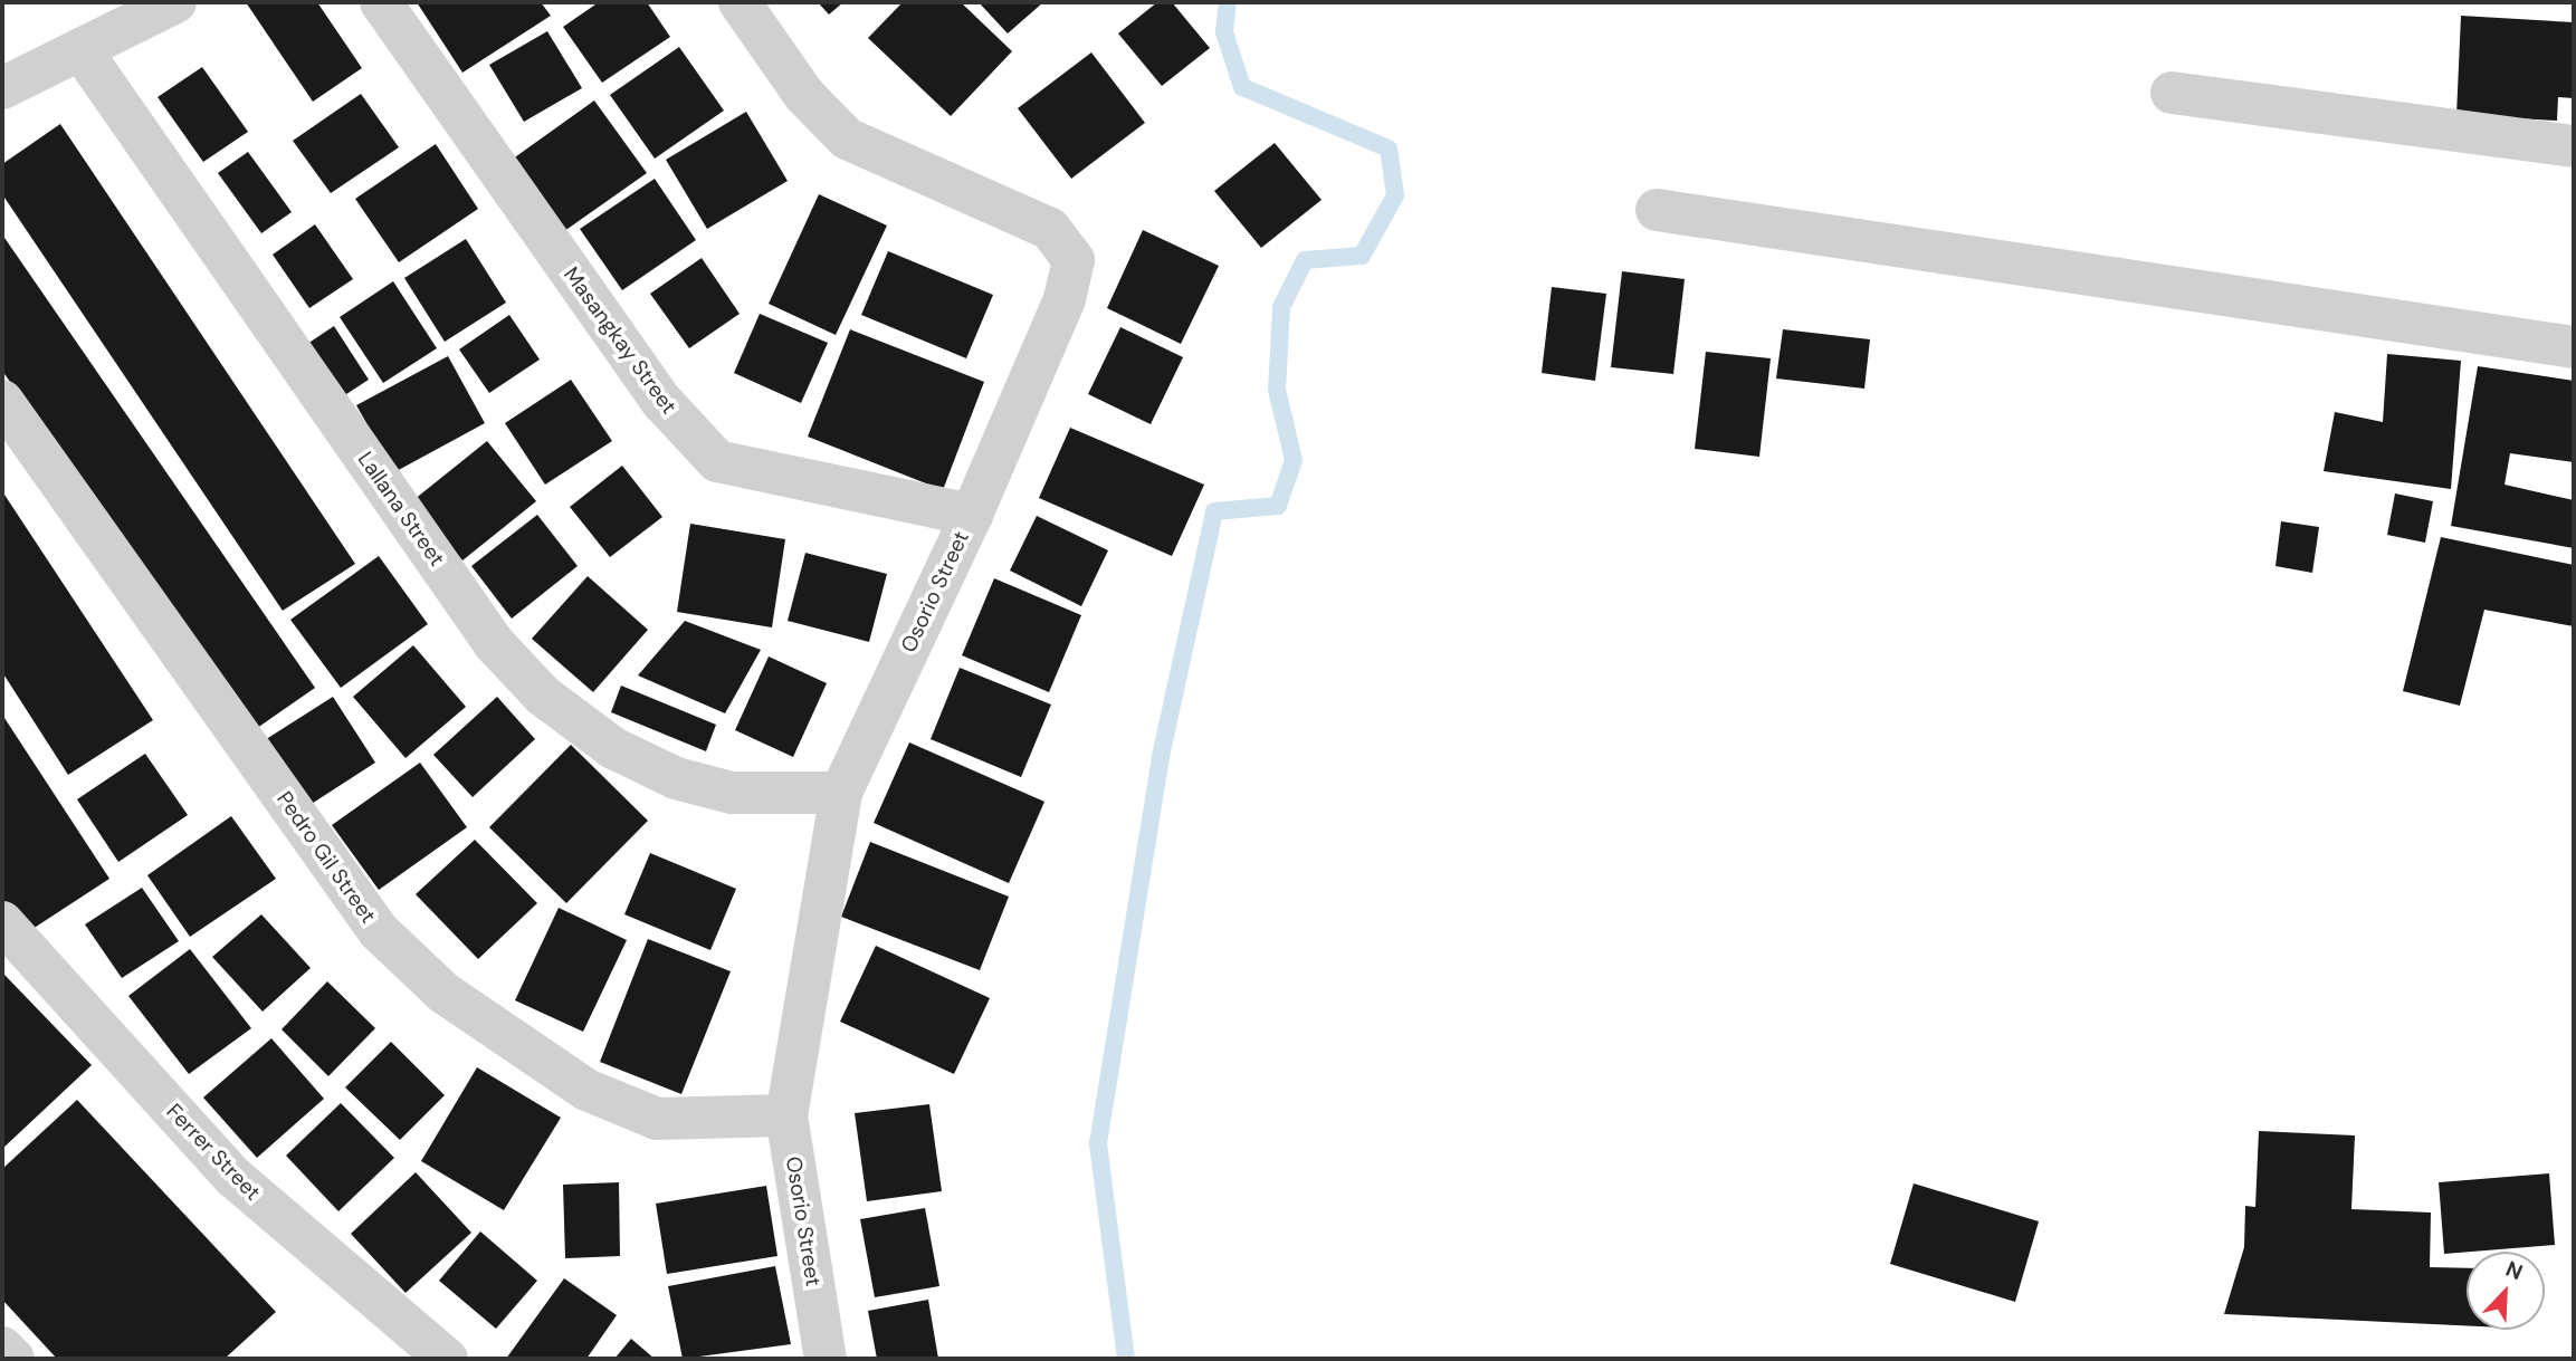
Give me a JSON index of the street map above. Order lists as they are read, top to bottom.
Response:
{
  "streets": {
    "street": [
      "Masangkay Street",
      "Lallana Street",
      "Osorio Street",
      "Pedro Gil Street",
      "Ferrer Street"
    ]
  },
  "crossings": [
    ["Masangkay Street", "Osorio Street"],
    ["Lallana Street", "Osorio Street"],
    ["Osorio Street", "Pedro Gil Street"]
  ],
  "north": "top right"
}
